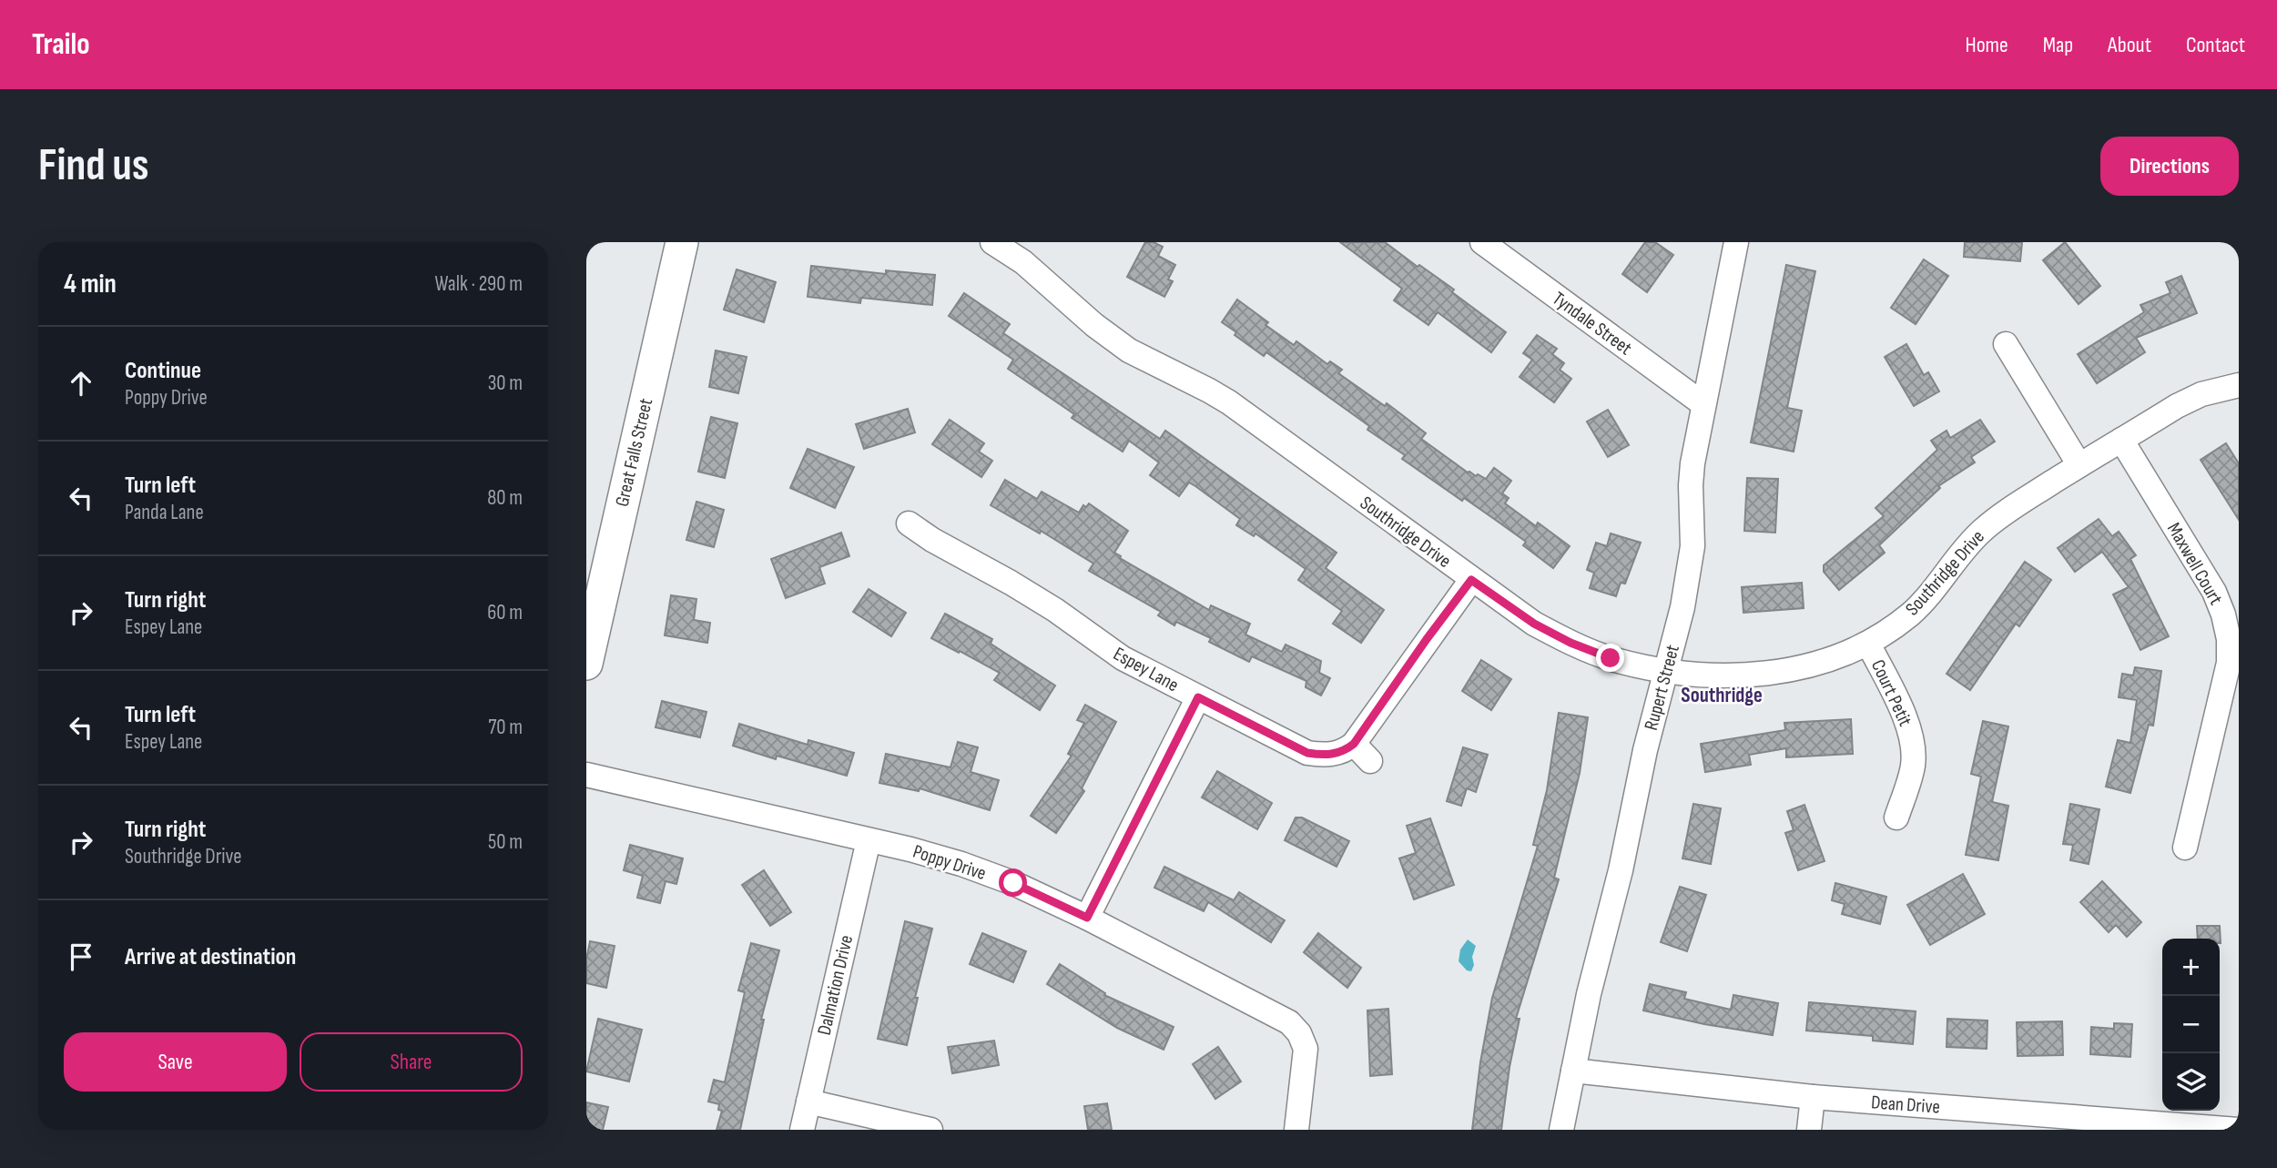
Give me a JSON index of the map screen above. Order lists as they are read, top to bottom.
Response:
{
  "streets": {
    "main road": ["Great Falls Street"],
    "street": [
      "Tyndale Street",
      "Southridge Drive",
      "Maxwell Court",
      "Espey Lane",
      "Rupert Street",
      "Court Petit",
      "Poppy Drive",
      "Dalmation Drive",
      "Dean Drive"
    ]
  },
  "crossings": [
    ["Tyndale Street", "Rupert Street"],
    ["Southridge Drive", "Maxwell Court"],
    ["Southridge Drive", "Rupert Street"],
    ["Southridge Drive", "Court Petit"],
    ["Rupert Street", "Dean Drive"],
    ["Poppy Drive", "Dalmation Drive"]
  ],
  "districts": ["Southridge"],
  "page": {
    "header": "Trailo",
    "nav": [
      "Home",
      "Map",
      "About",
      "Contact"
    ],
    "buttons": [
      "Directions",
      ["Save", "Share"]
    ],
    "title": "Find us",
    "heading": ["4 min", "Walk · 290 m"],
    "list": [
      ["Continue", "Poppy Drive", "30 m"],
      ["Turn left", "Panda Lane", "80 m"],
      ["Turn right", "Espey Lane", "60 m"],
      ["Turn left", "Espey Lane", "70 m"],
      ["Turn right", "Southridge Drive", "50 m"],
      "Arrive at destination"
    ],
    "map_buttons": ["+", "−"]
  }
}
